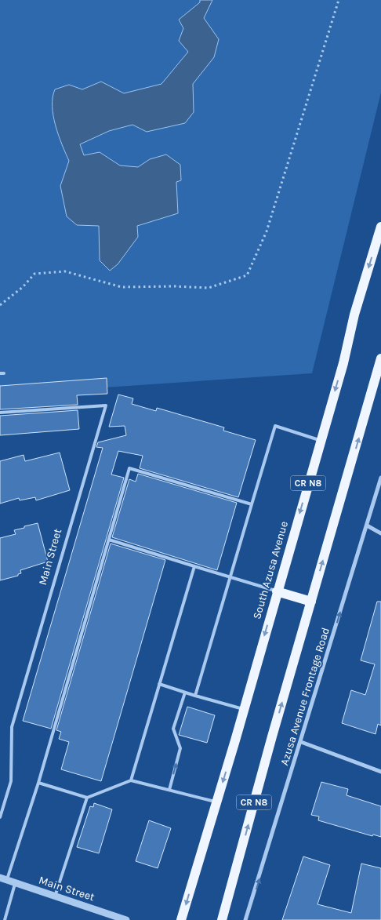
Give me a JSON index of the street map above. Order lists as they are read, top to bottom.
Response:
{
  "streets": {
    "main road": ["CR N8", "South Azusa Avenue"],
    "street": ["Main Street", "Azusa Avenue Frontage Road"]
  },
  "one_way": ["Azusa Avenue Frontage Road"]
}
